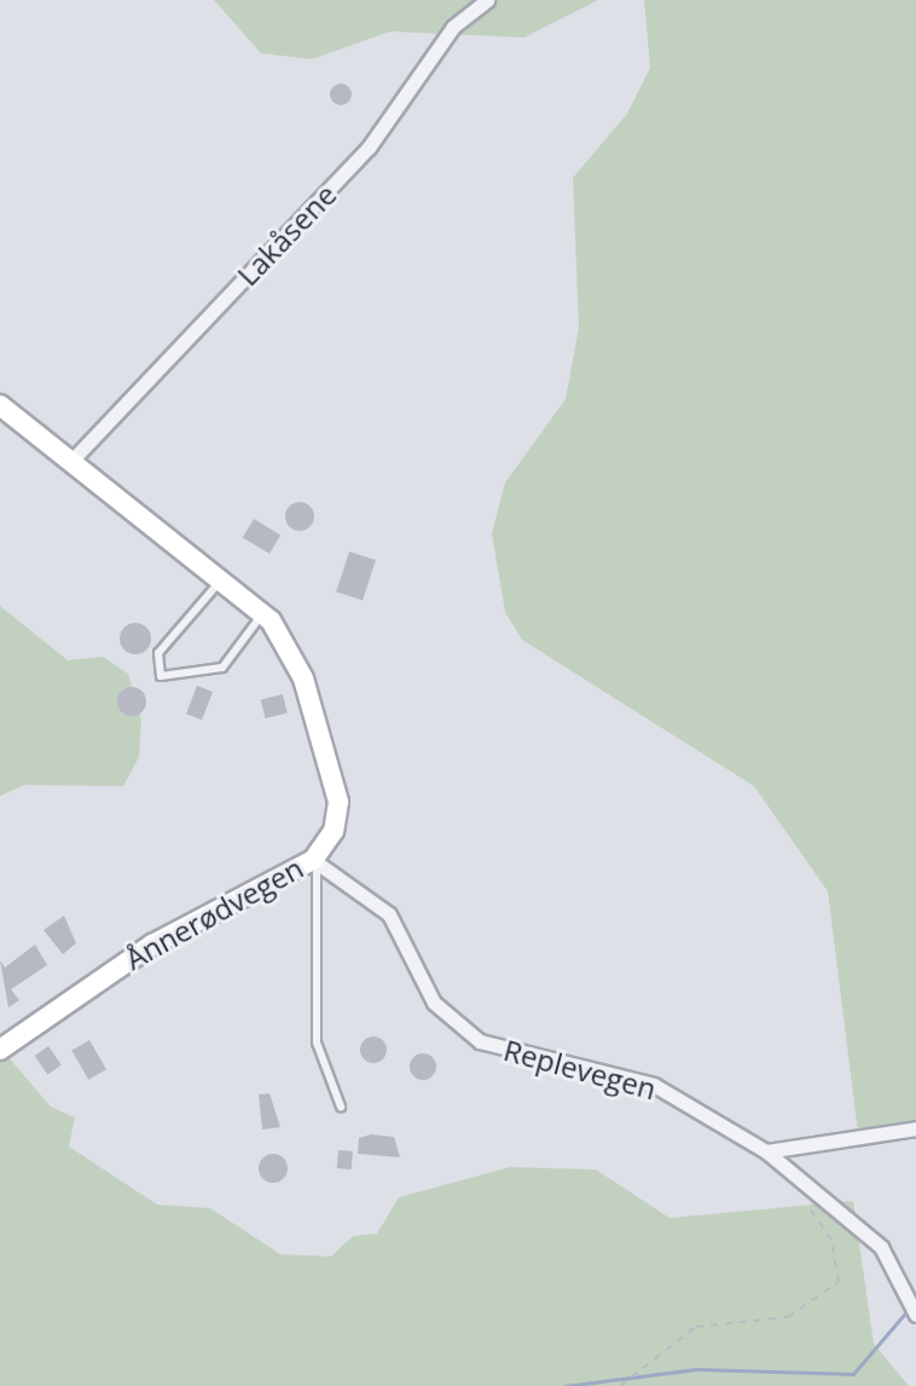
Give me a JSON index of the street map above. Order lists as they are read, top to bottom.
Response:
{
  "streets": {
    "main road": ["Ånnerødvegen"],
    "street": ["Lakåsene", "Replevegen"]
  },
  "crossings": [
    ["Lakåsene", "Ånnerødvegen"],
    ["Ånnerødvegen", "Replevegen"]
  ]
}
